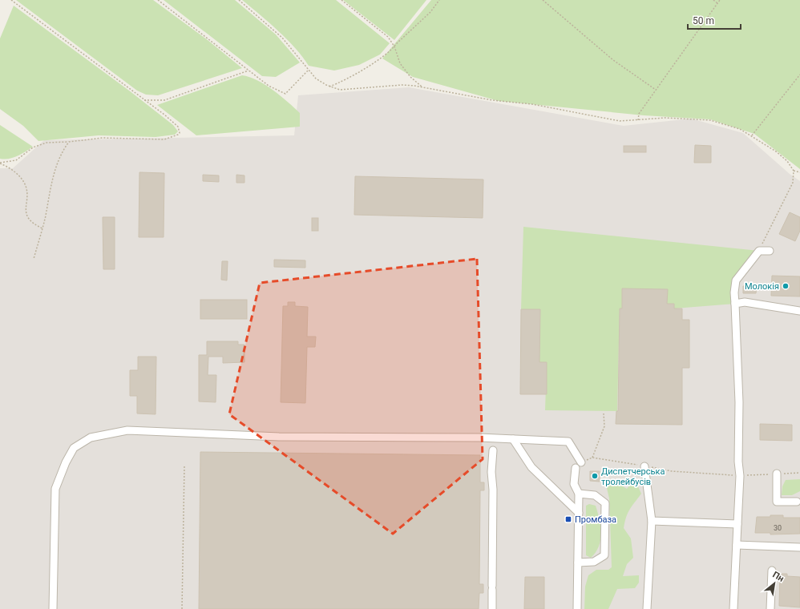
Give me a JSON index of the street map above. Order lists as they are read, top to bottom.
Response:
{
  "places": {
    "other": ["Молокія", "Диспетчерська тролейбусів"],
    "transit": ["Промбаза"]
  },
  "house_numbers": ["30"],
  "scale_bar": "50 m",
  "north": "top right"
}
